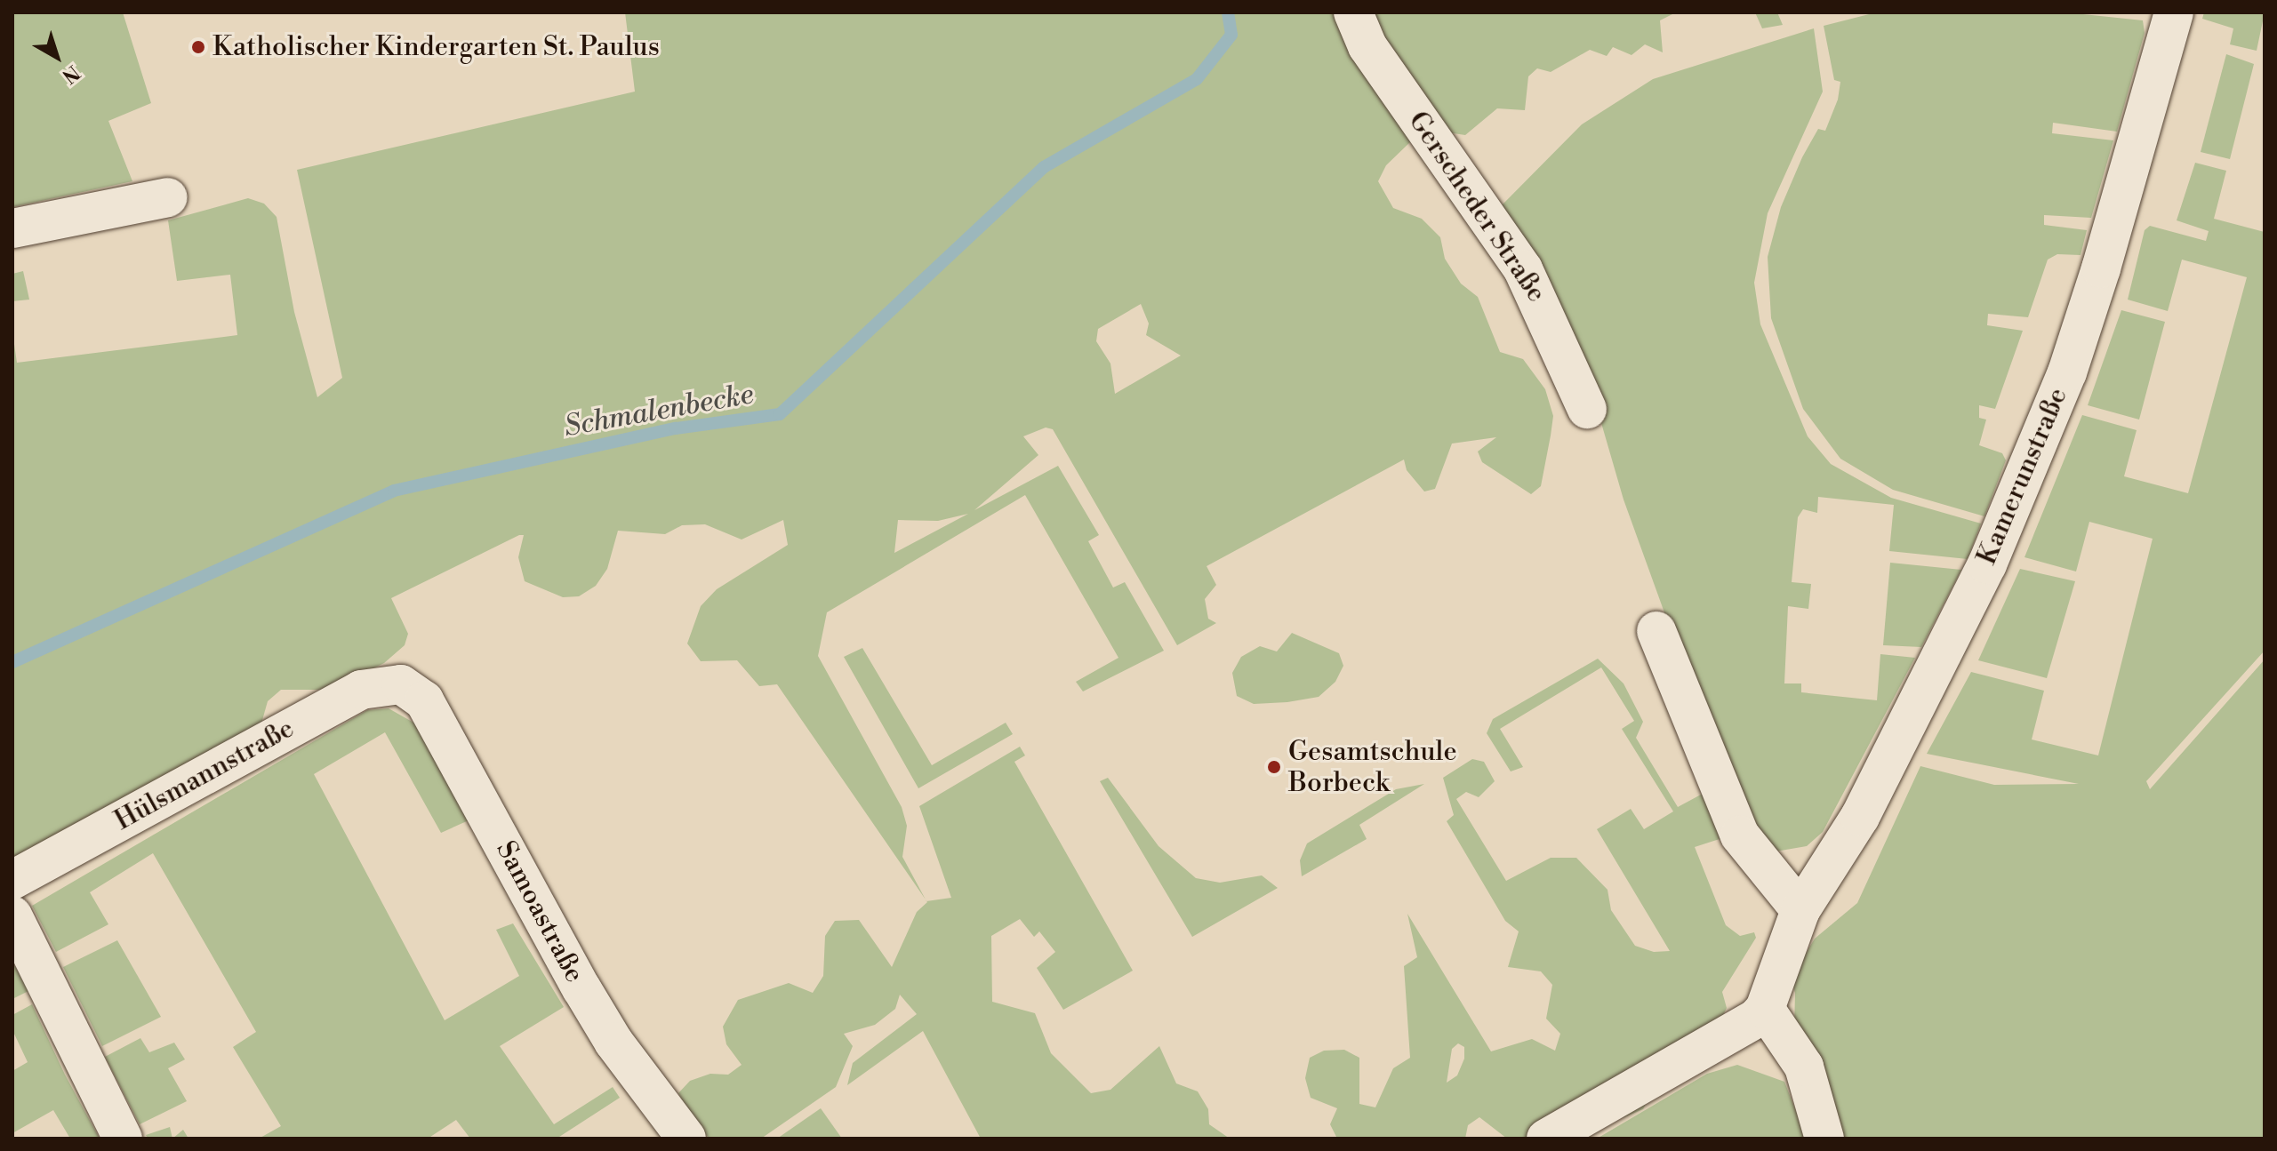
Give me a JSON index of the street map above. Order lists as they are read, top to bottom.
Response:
{
  "streets": {
    "street": [
      "Gerscheder Straße",
      "Kamerunstraße",
      "Hülsmannstraße",
      "Samoastraße"
    ]
  },
  "crossings": [
    ["Hülsmannstraße", "Samoastraße"]
  ],
  "water": ["Schmalenbecke"],
  "places": ["Katholischer Kindergarten St. Paulus", "Gesamtschule Borbeck"],
  "north": "bottom right"
}
